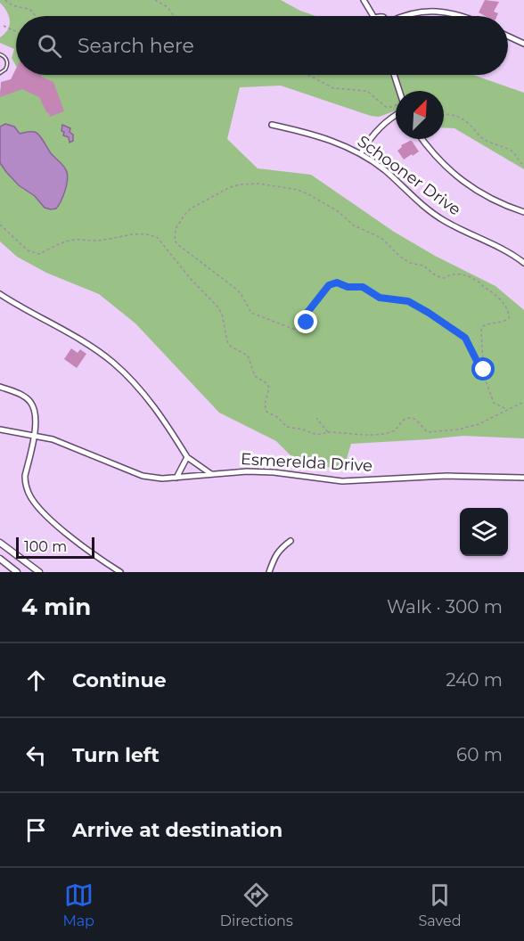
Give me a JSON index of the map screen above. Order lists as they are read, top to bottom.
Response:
{
  "streets": {
    "street": ["Schooner Drive", "Esmerelda Drive"]
  },
  "scale_bar": "100 m",
  "north": "top right",
  "page": {
    "search": "Search here",
    "scale": "100 m",
    "heading": ["4 min", "Walk · 300 m"],
    "list": [
      ["Continue", "240 m"],
      ["Turn left", "60 m"],
      "Arrive at destination"
    ],
    "nav": ["Map", "Directions", "Saved"]
  }
}
